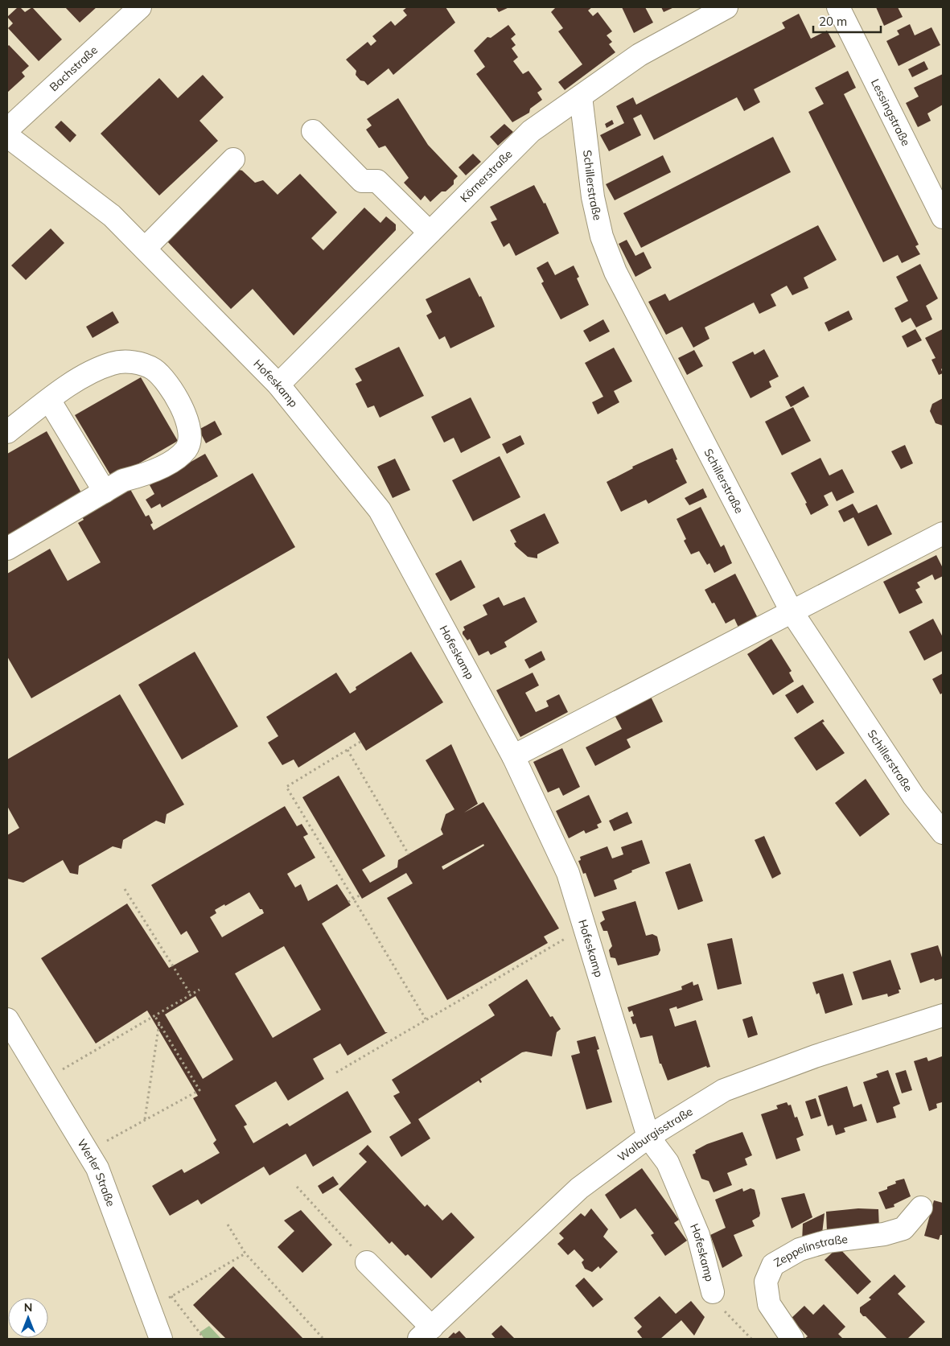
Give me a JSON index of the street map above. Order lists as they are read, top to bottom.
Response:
{
  "streets": {
    "street": [
      "Bachstraße",
      "Lessingstraße",
      "Körnerstraße",
      "Schillerstraße",
      "Hofeskamp",
      "Walburgisstraße",
      "Werler Straße",
      "Zeppelinstraße"
    ]
  },
  "crossings": [
    ["Körnerstraße", "Schillerstraße"],
    ["Körnerstraße", "Hofeskamp"],
    ["Hofeskamp", "Walburgisstraße"]
  ],
  "scale_bar": "20 m",
  "north": "top"
}
